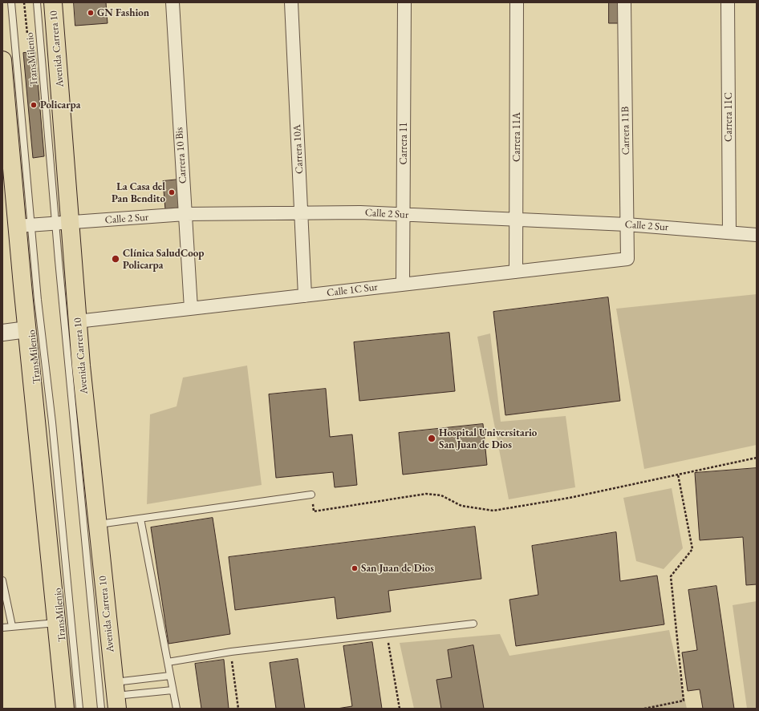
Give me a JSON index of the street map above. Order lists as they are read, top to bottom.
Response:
{
  "streets": {
    "main road": ["Avenida Carrera 10"],
    "street": [
      "Carrera 11C",
      "Carrera 11B",
      "Carrera 11A",
      "Carrera 11",
      "Carrera 10A",
      "Carrera 10 Bis",
      "Calle 2 Sur",
      "Calle 1C Sur"
    ],
    "lane": ["TransMilenio"]
  },
  "crossings": [
    ["Avenida Carrera 10", "TransMilenio"],
    ["Avenida Carrera 10", "Calle 2 Sur"],
    ["Avenida Carrera 10", "Calle 1C Sur"],
    ["TransMilenio", "Calle 2 Sur"],
    ["Carrera 11C", "Calle 2 Sur"],
    ["Carrera 11B", "Calle 2 Sur"],
    ["Carrera 11B", "Calle 1C Sur"],
    ["Carrera 11A", "Calle 2 Sur"],
    ["Carrera 11A", "Calle 1C Sur"],
    ["Carrera 11", "Calle 2 Sur"],
    ["Carrera 11", "Calle 1C Sur"],
    ["Carrera 10A", "Calle 2 Sur"],
    ["Carrera 10A", "Calle 1C Sur"],
    ["Carrera 10 Bis", "Calle 2 Sur"],
    ["Carrera 10 Bis", "Calle 1C Sur"]
  ],
  "places": [
    "GN Fashion",
    "Policarpa",
    "La Casa del Pan Bendito",
    "Clínica SaludCoop Policarpa",
    "Hospital Universitario San Juan de Dios",
    "San Juan de Dios"
  ]
}
